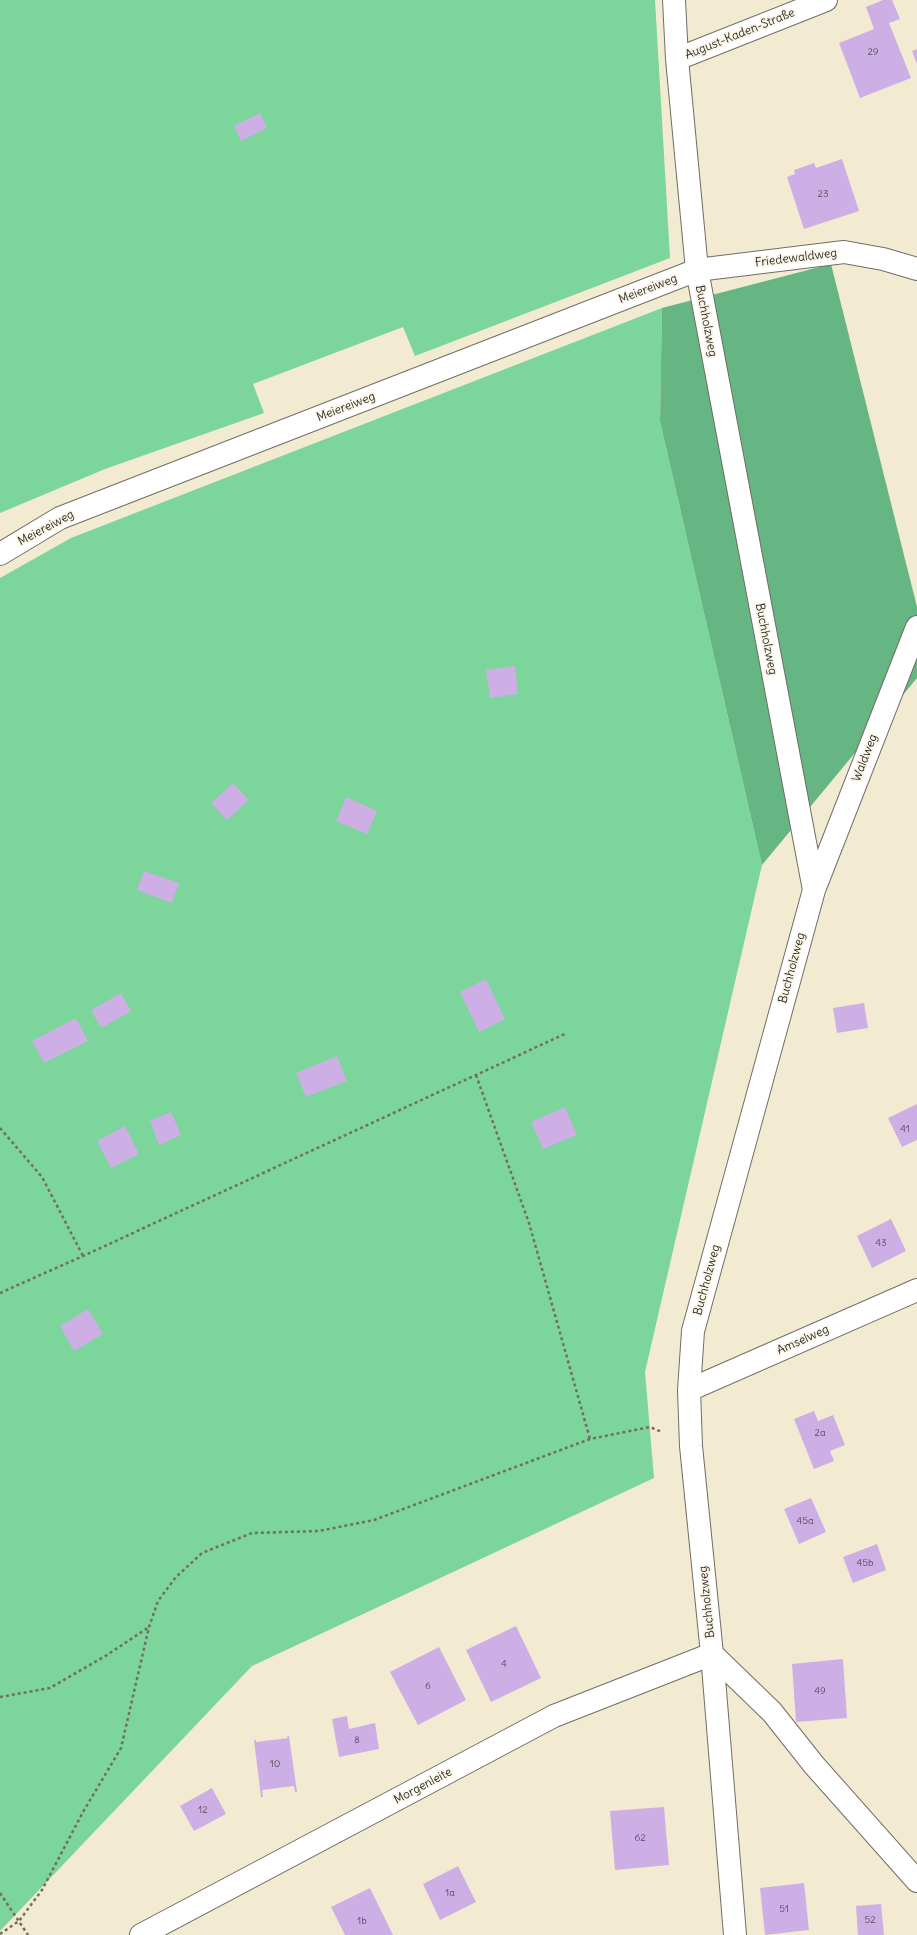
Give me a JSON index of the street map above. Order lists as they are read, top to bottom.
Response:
{
  "streets": {
    "street": [
      "August-Kaden-Straße",
      "Friedewaldweg",
      "Meiereiweg",
      "Buchholzweg",
      "Waldweg",
      "Amselweg",
      "Morgenleite"
    ]
  },
  "crossings": [
    ["August-Kaden-Straße", "Buchholzweg"],
    ["Friedewaldweg", "Meiereiweg"],
    ["Friedewaldweg", "Buchholzweg"],
    ["Meiereiweg", "Buchholzweg"],
    ["Buchholzweg", "Waldweg"],
    ["Buchholzweg", "Amselweg"],
    ["Buchholzweg", "Morgenleite"]
  ],
  "house_numbers": [
    "29",
    "23",
    "41",
    "43",
    "2a",
    "45a",
    "45b",
    "4",
    "6",
    "49",
    "8",
    "10",
    "12",
    "62",
    "1a",
    "51",
    "52",
    "1b"
  ]
}
